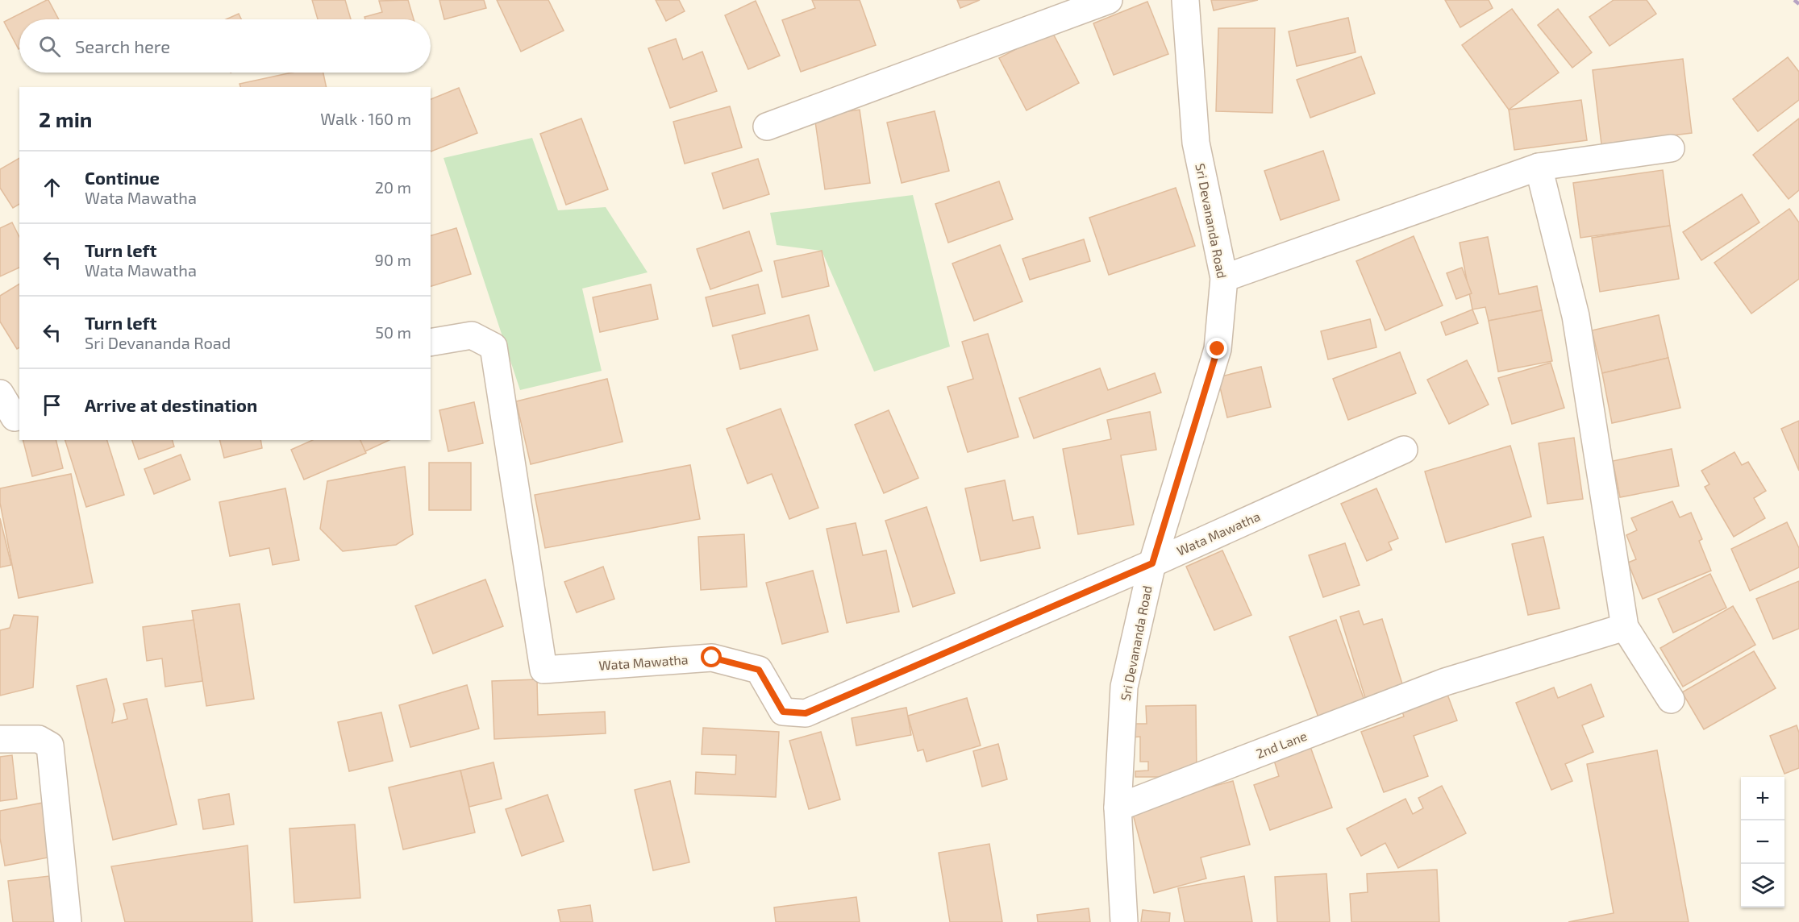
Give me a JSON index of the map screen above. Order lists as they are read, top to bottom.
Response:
{
  "streets": {
    "street": ["Sri Devananda Road", "Wata Mawatha", "2nd Lane"]
  },
  "crossings": [
    ["Sri Devananda Road", "Wata Mawatha"],
    ["Sri Devananda Road", "2nd Lane"]
  ],
  "page": {
    "search": "Search here",
    "heading": ["2 min", "Walk · 160 m"],
    "list": [
      ["Continue", "Wata Mawatha", "20 m"],
      ["Turn left", "Wata Mawatha", "90 m"],
      ["Turn left", "Sri Devananda Road", "50 m"],
      "Arrive at destination"
    ],
    "map_buttons": ["+", "−"]
  }
}
